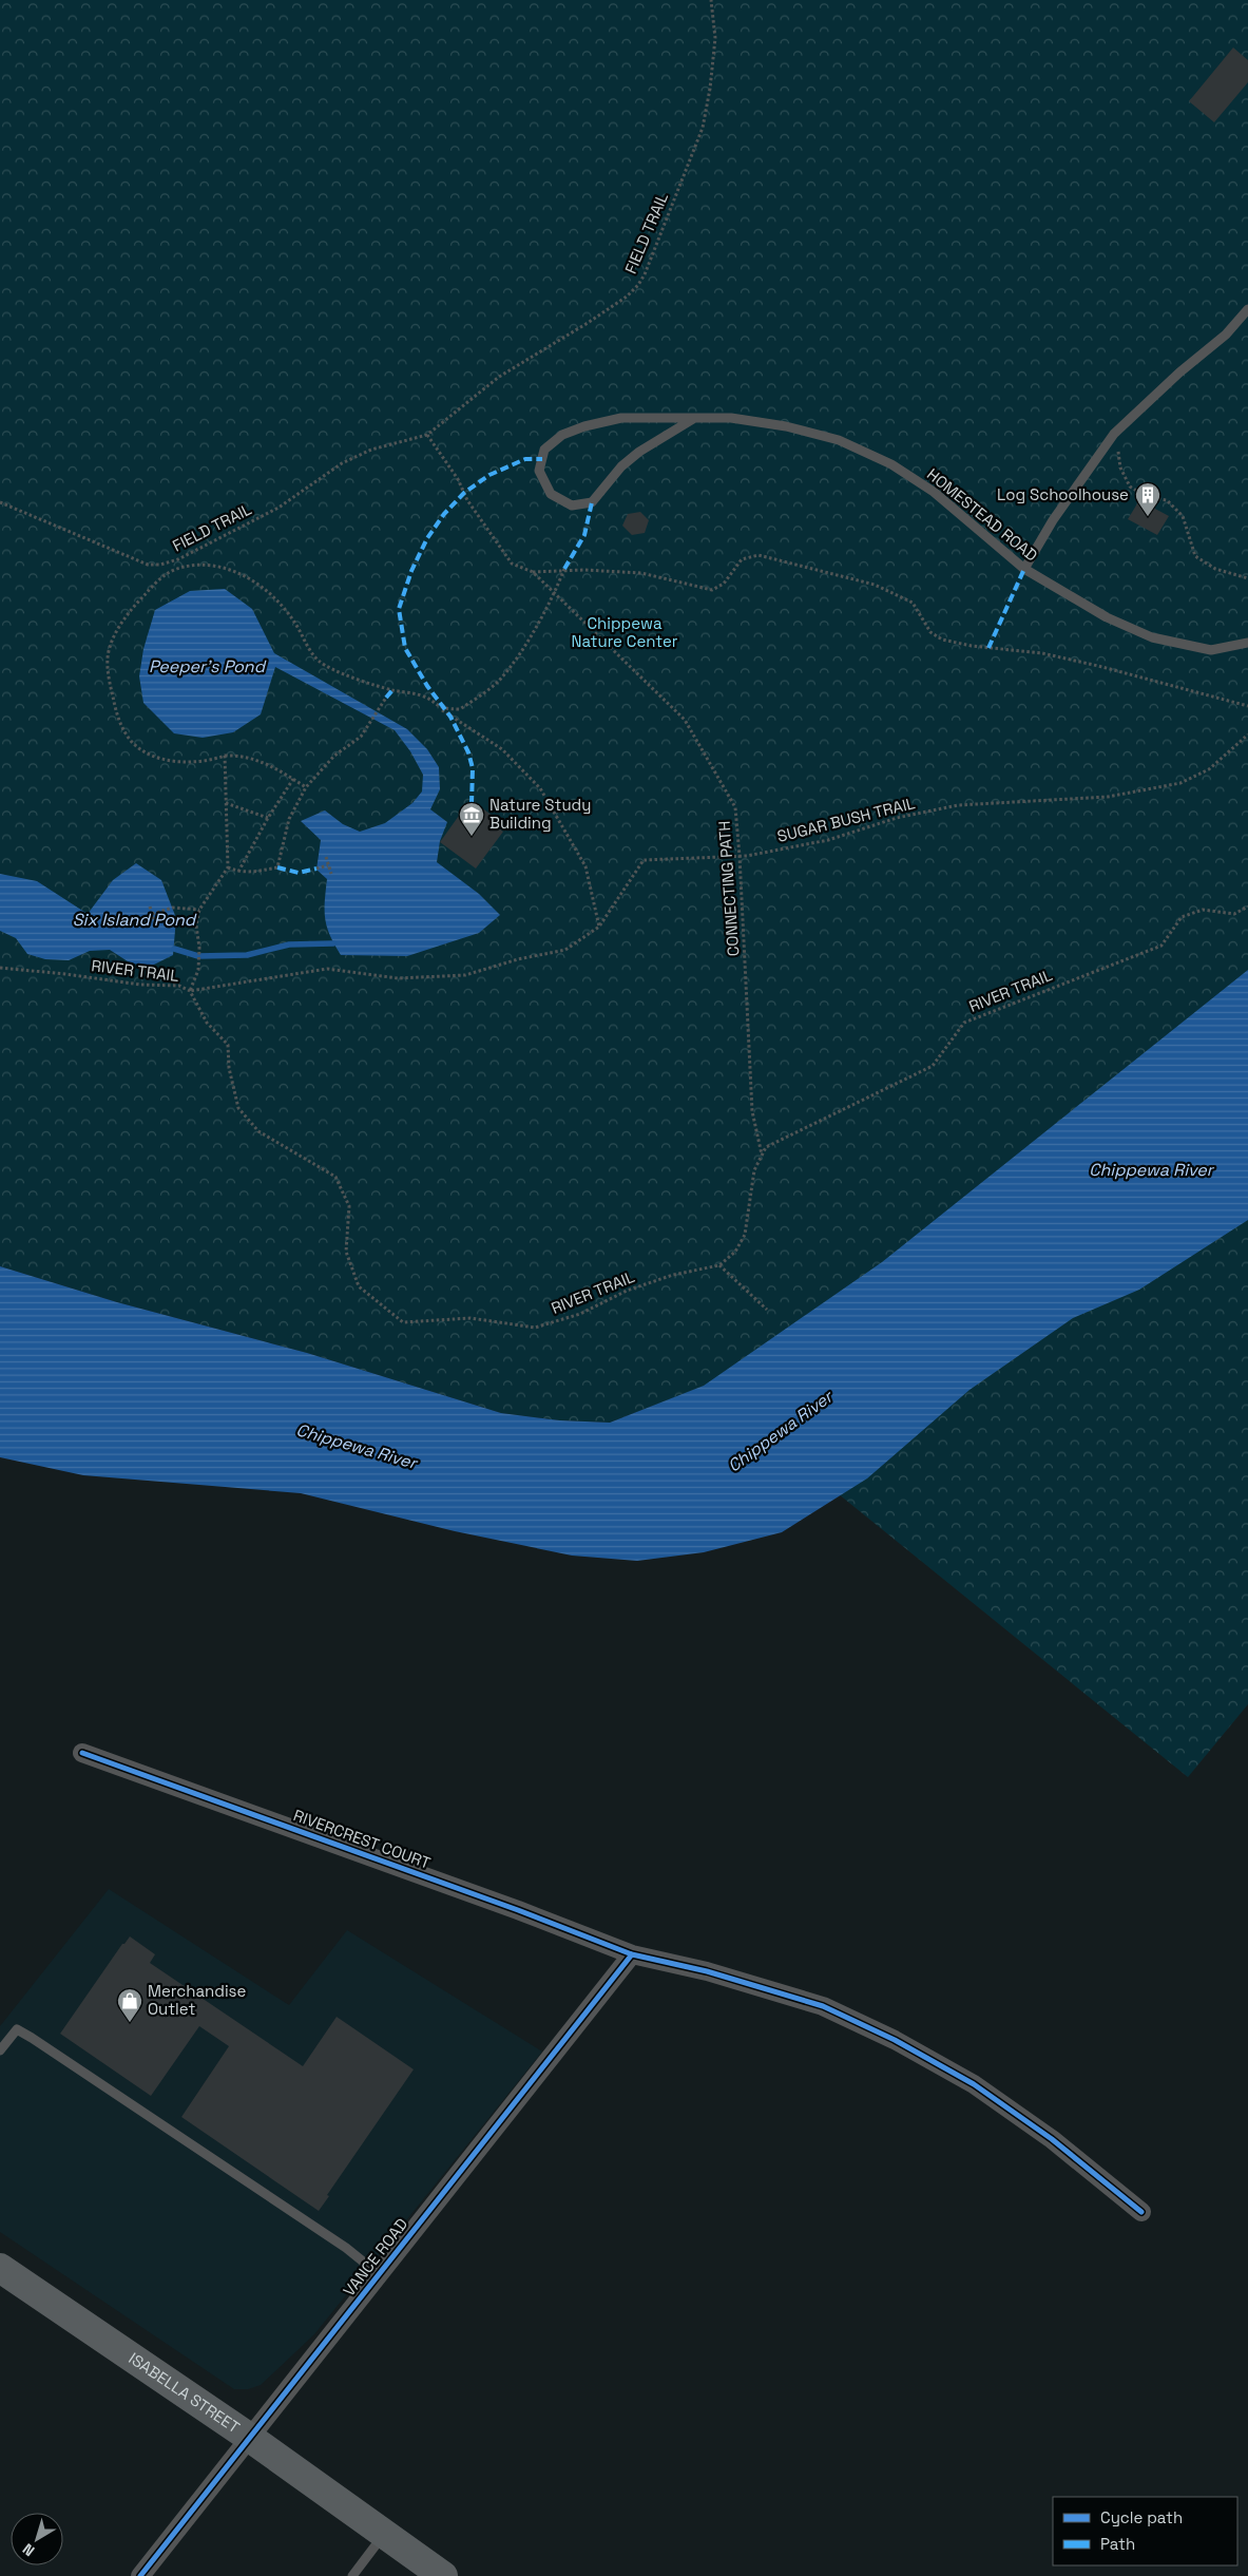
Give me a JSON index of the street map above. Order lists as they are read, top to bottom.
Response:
{
  "streets": {
    "highway": ["ISABELLA STREET"],
    "street": ["RIVERCREST COURT", "VANCE ROAD"],
    "lane": ["HOMESTEAD ROAD"],
    "path": [
      "FIELD TRAIL",
      "SUGAR BUSH TRAIL",
      "CONNECTING PATH",
      "RIVER TRAIL"
    ]
  },
  "crossings": [
    ["SUGAR BUSH TRAIL", "CONNECTING PATH"],
    ["SUGAR BUSH TRAIL", "RIVER TRAIL"],
    ["CONNECTING PATH", "RIVER TRAIL"],
    ["RIVERCREST COURT", "VANCE ROAD"],
    ["VANCE ROAD", "ISABELLA STREET"]
  ],
  "water": ["Peeper's Pond", "Six Island Pond", "Chippewa River"],
  "parks": ["Chippewa Nature Center"],
  "places": {
    "building": ["Log Schoolhouse"],
    "museum": ["Nature Study Building"],
    "shop": ["Merchandise Outlet"]
  },
  "legend": ["Cycle path", "Path"],
  "north": "bottom left"
}
